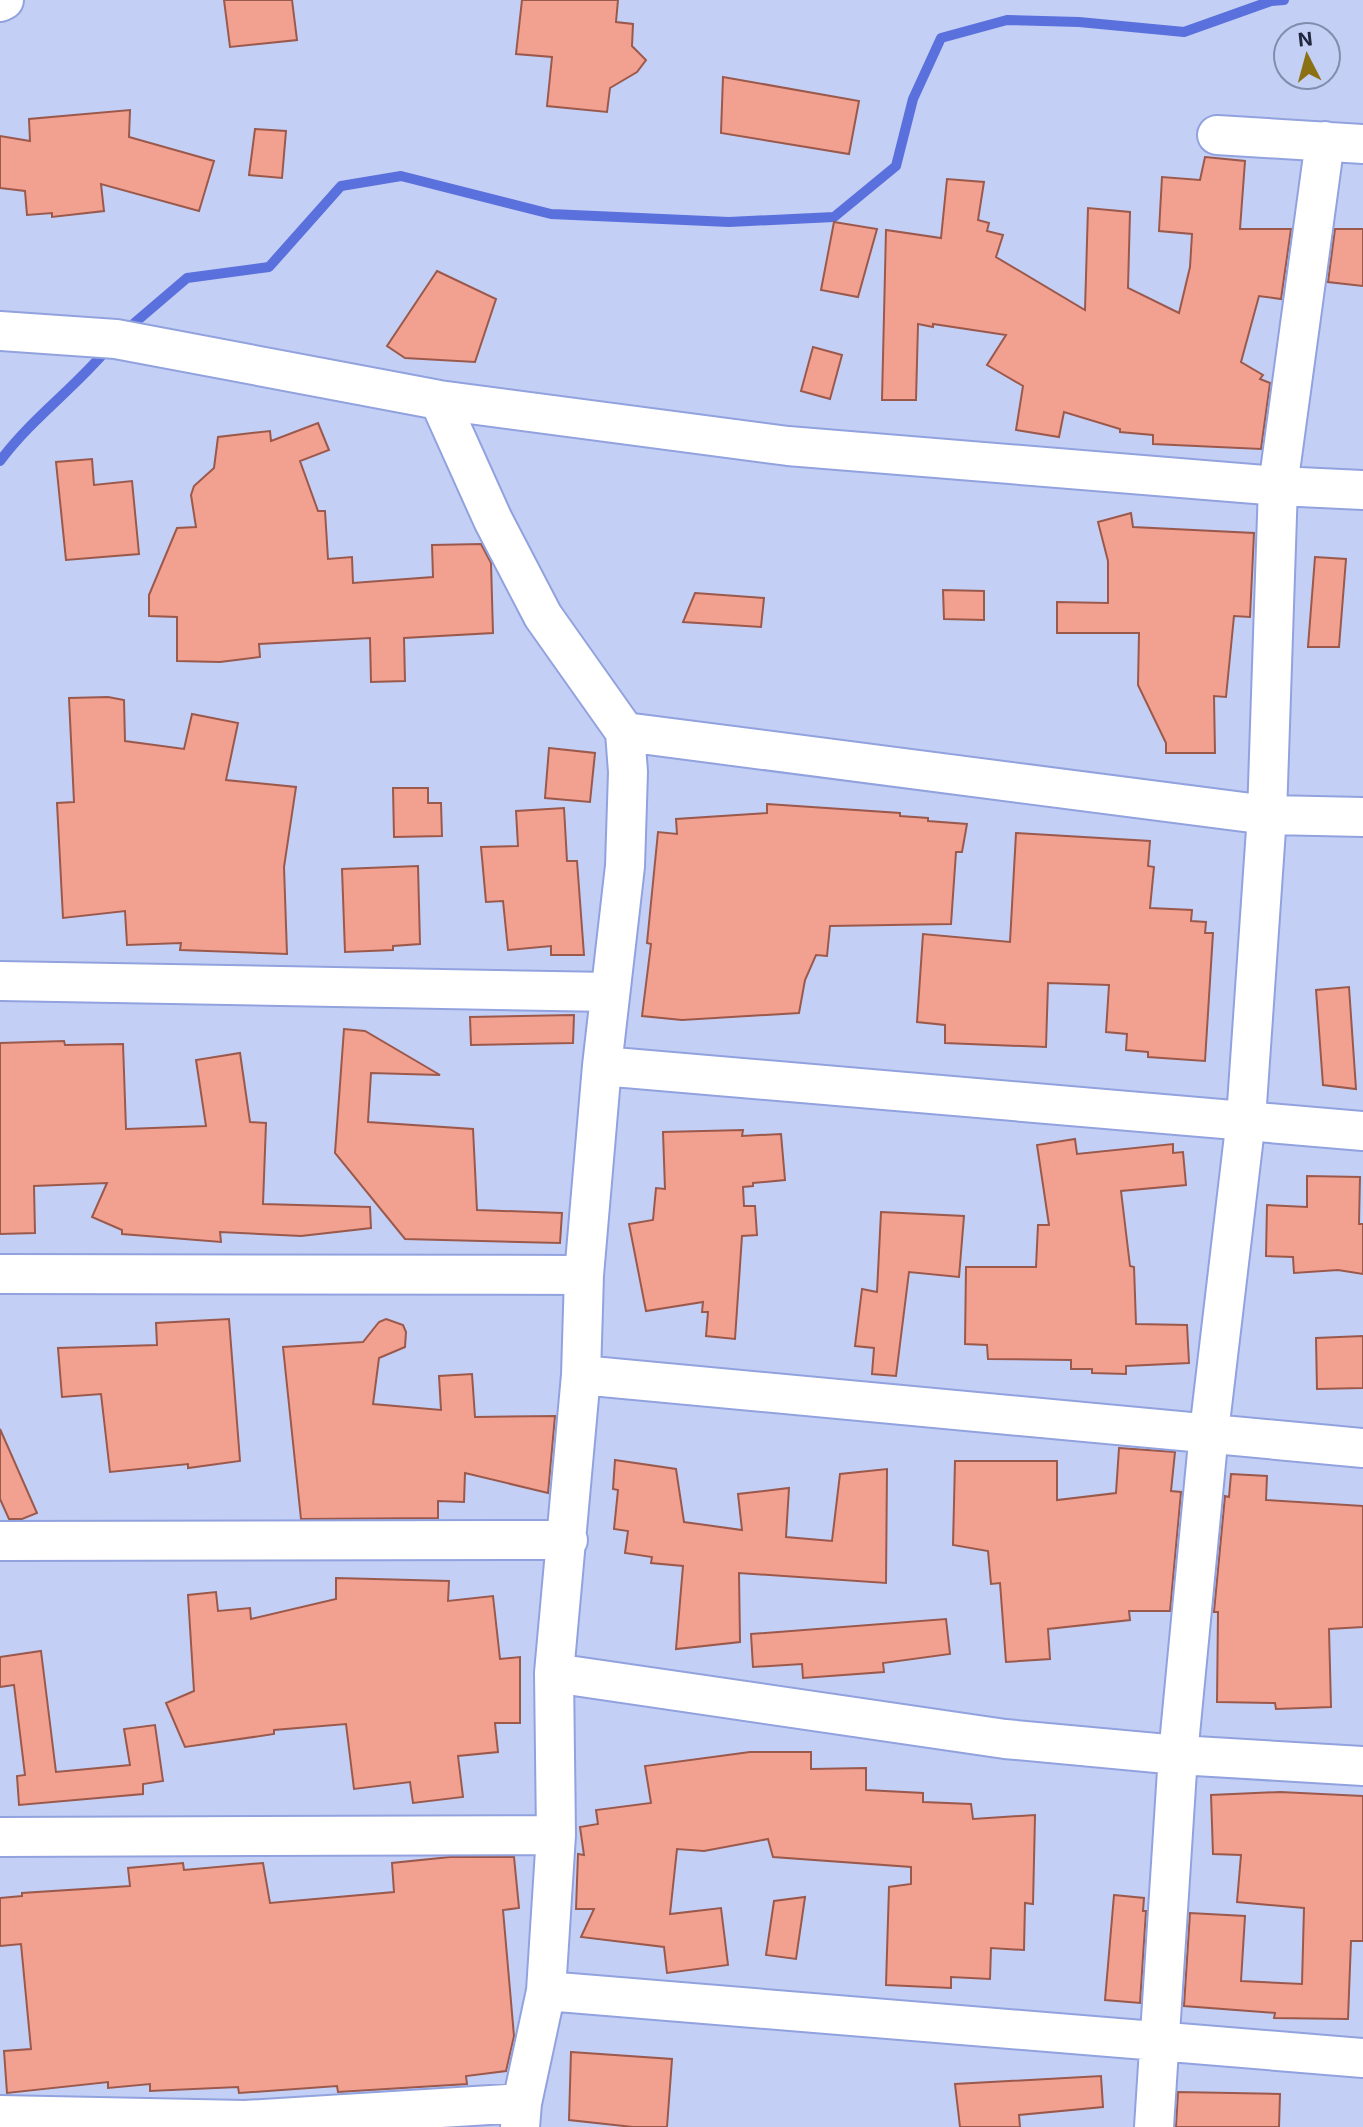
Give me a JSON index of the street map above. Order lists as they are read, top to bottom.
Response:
{
  "north": "top"
}
